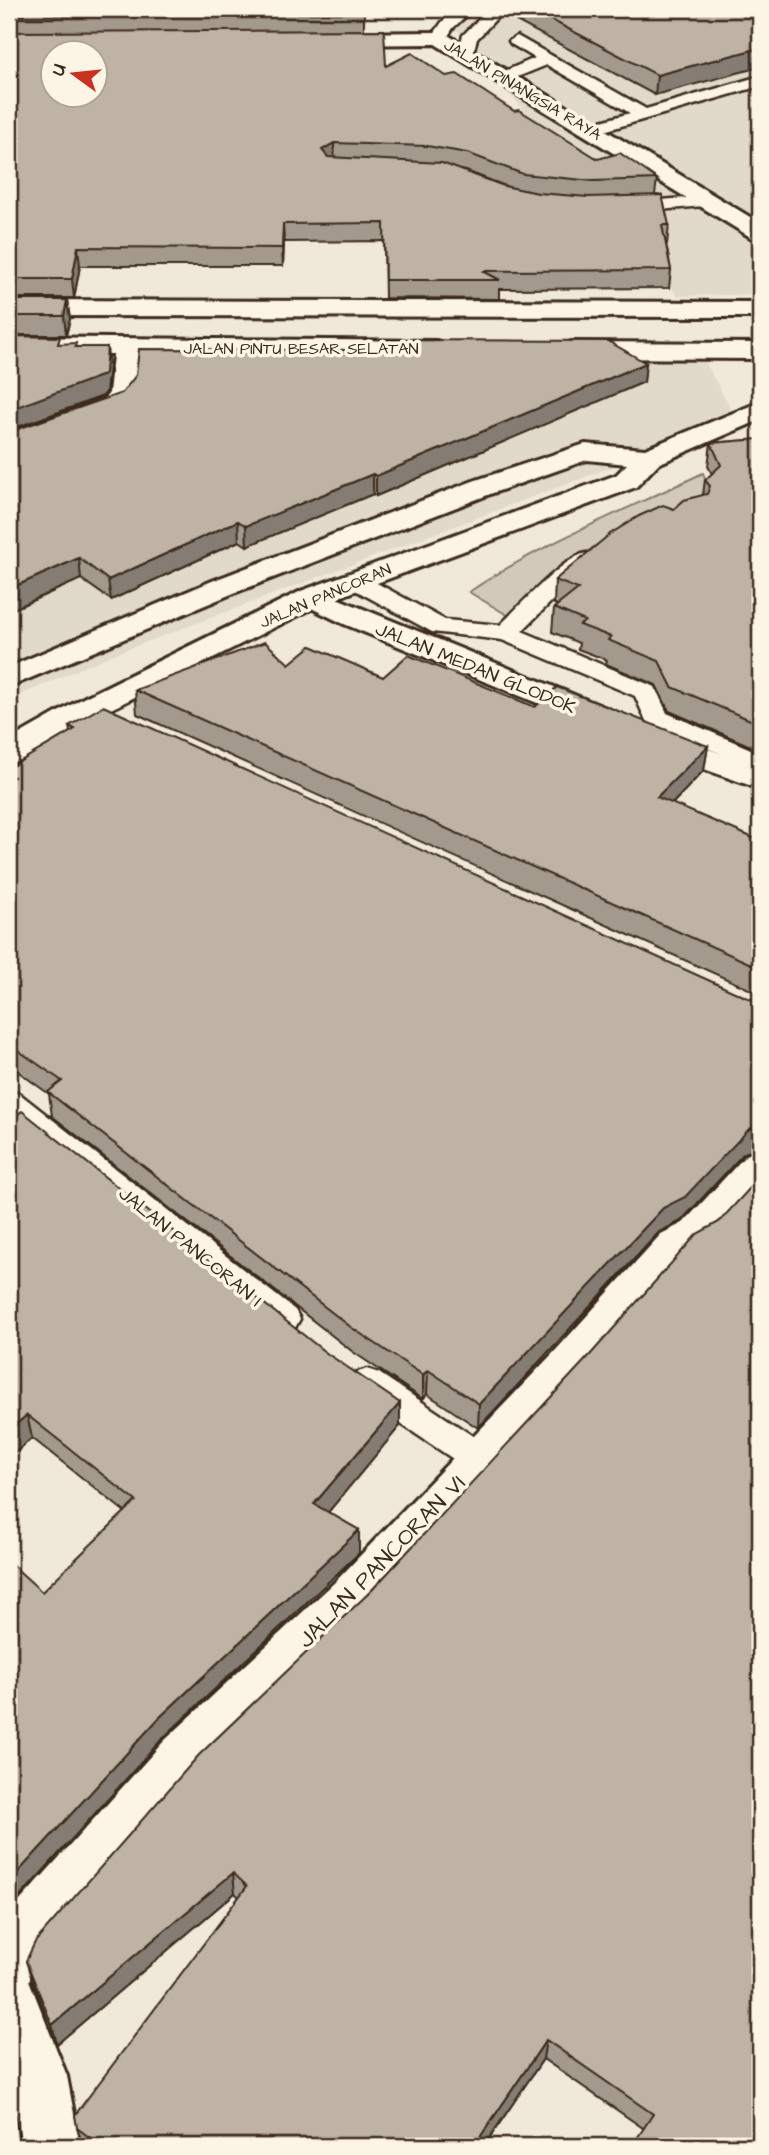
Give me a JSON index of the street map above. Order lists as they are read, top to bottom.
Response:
{
  "streets": {
    "main road": [
      "JALAN PINANGSIA RAYA",
      "JALAN PINTU BESAR SELATAN",
      "JALAN PANCORAN",
      "JALAN MEDAN GLODOK",
      "JALAN PANCORAN VI"
    ],
    "lane": ["JALAN PANCORAN I"]
  },
  "crossings": [
    ["JALAN PANCORAN", "JALAN MEDAN GLODOK"]
  ],
  "north": "left"
}
